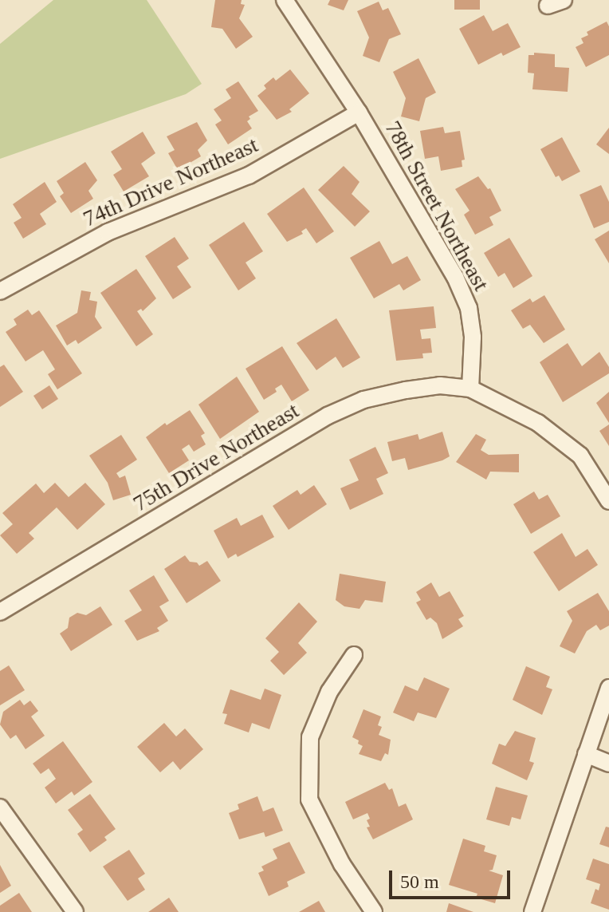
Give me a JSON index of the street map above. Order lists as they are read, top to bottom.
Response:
{
  "streets": {
    "street": ["74th Drive Northeast", "78th Street Northeast", "75th Drive Northeast"]
  },
  "crossings": [
    ["74th Drive Northeast", "78th Street Northeast"],
    ["78th Street Northeast", "75th Drive Northeast"]
  ],
  "scale_bar": "50 m"
}
